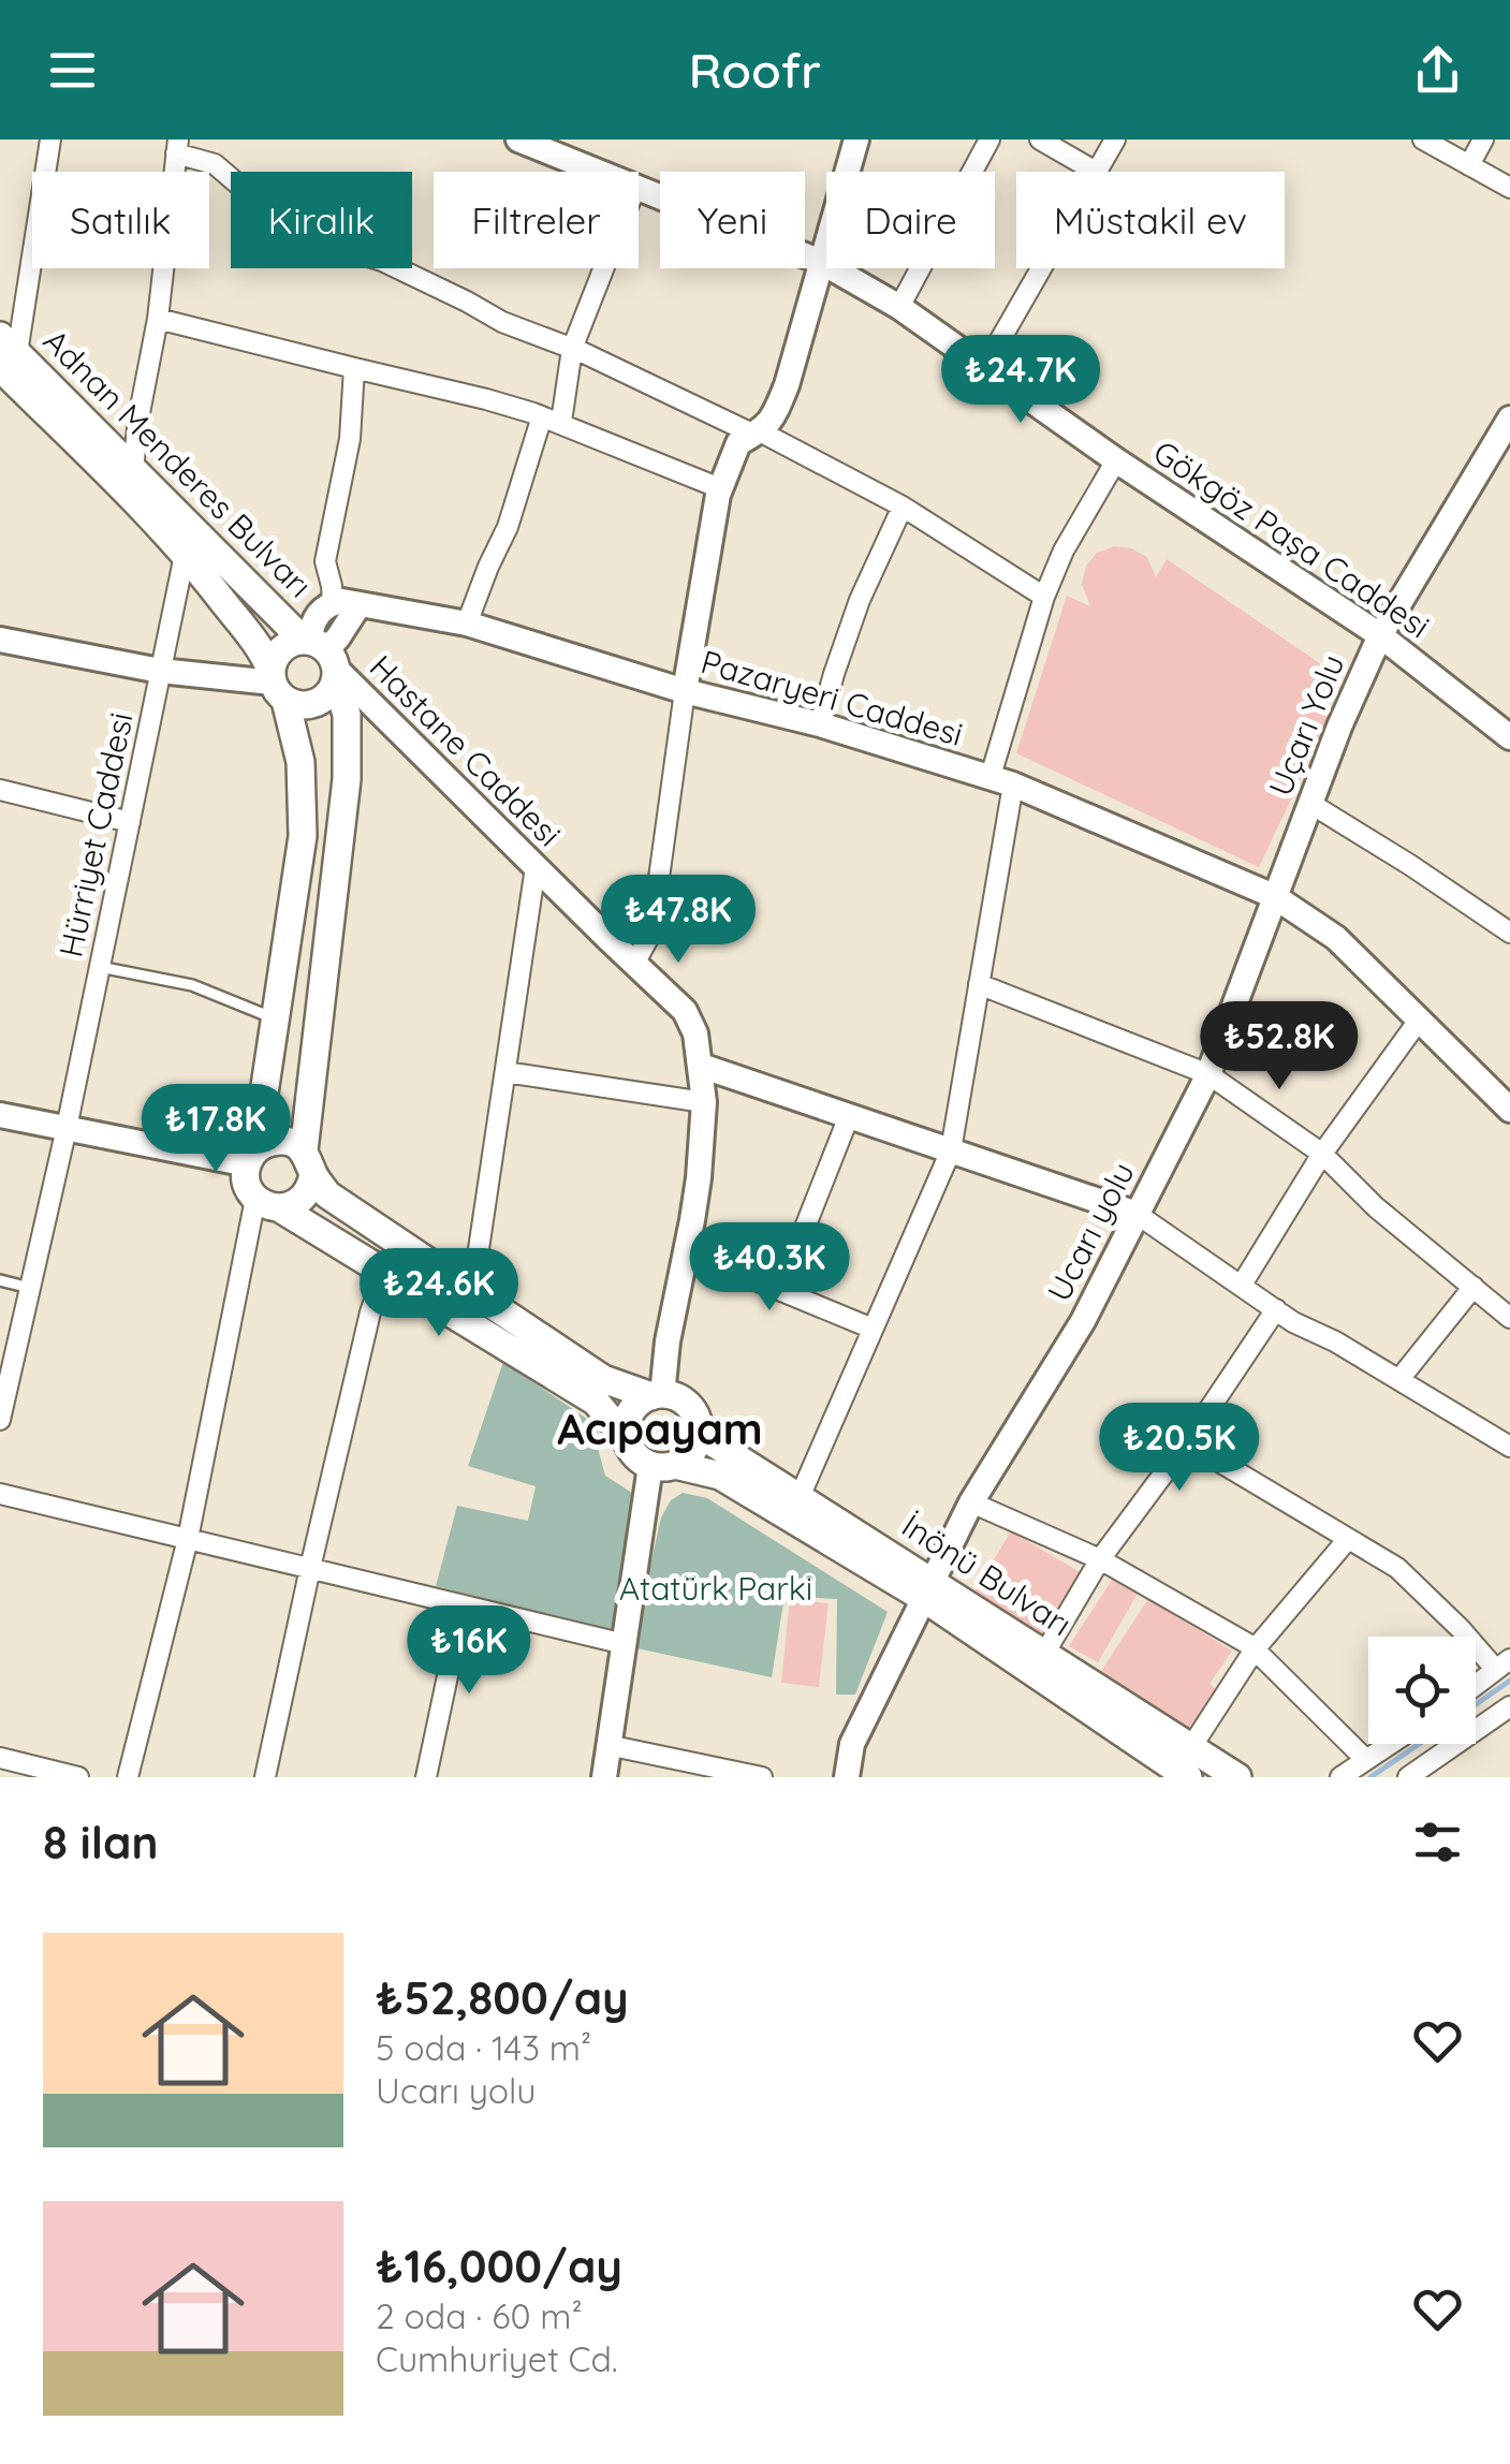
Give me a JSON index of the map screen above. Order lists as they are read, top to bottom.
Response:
{
  "streets": {
    "main road": ["Adnan Menderes Bulvarı", "İnönü Bulvarı"],
    "street": [
      "Gökgöz Paşa Caddesi",
      "Pazaryeri Caddesi",
      "Uçarı Yolu",
      "Hastane Caddesi",
      "Hürriyet Caddesi",
      "Ucarı yolu"
    ]
  },
  "crossings": [
    ["Adnan Menderes Bulvarı", "Hastane Caddesi"],
    ["Adnan Menderes Bulvarı", "Hürriyet Caddesi"],
    ["Gökgöz Paşa Caddesi", "Uçarı Yolu"],
    ["Pazaryeri Caddesi", "Uçarı Yolu"],
    ["Pazaryeri Caddesi", "Ucarı yolu"],
    ["Uçarı Yolu", "Ucarı yolu"],
    ["Hastane Caddesi", "İnönü Bulvarı"],
    ["Ucarı yolu", "İnönü Bulvarı"]
  ],
  "districts": ["Acıpayam"],
  "parks": ["Atatürk Parki"],
  "page": {
    "header": "Roofr",
    "chip": [
      "Satılık",
      "Kiralık",
      "Filtreler",
      "Yeni",
      "Daire",
      "Müstakil ev"
    ],
    "price": [
      "₺24.7K",
      "₺47.8K",
      "₺52.8K",
      "₺17.8K",
      "₺40.3K",
      "₺24.6K",
      "₺20.5K",
      "₺16K"
    ],
    "heading": "8 ilan",
    "list": [
      {
        "name": "₺52,800/ay",
        "note": "5 oda · 143 m² · Ucarı yolu"
      },
      {
        "name": "₺16,000/ay",
        "note": "2 oda · 60 m² · Cumhuriyet Cd."
      }
    ]
  }
}
